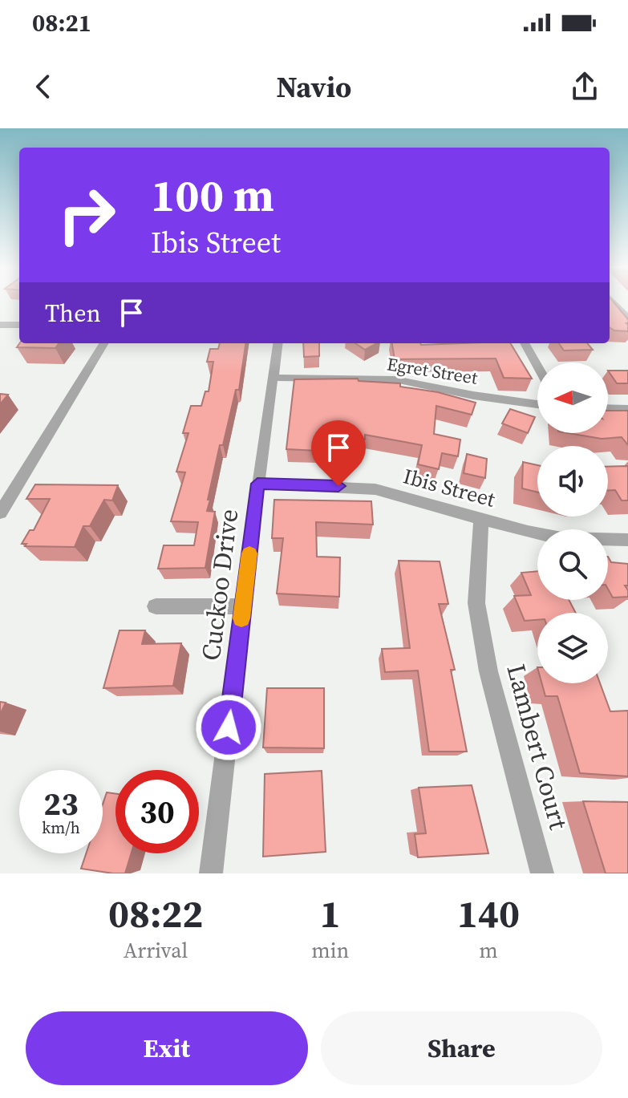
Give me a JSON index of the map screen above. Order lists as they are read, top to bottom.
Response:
{
  "streets": {
    "street": [
      "Egret Street",
      "Ibis Street",
      "Cuckoo Drive",
      "Lambert Court"
    ]
  },
  "crossings": [
    ["Egret Street", "Cuckoo Drive"],
    ["Ibis Street", "Cuckoo Drive"],
    ["Ibis Street", "Lambert Court"]
  ],
  "north": "left",
  "page": {
    "status": "08:21",
    "header": "Navio",
    "turn": ["100 m", "Ibis Street"],
    "then": "Then",
    "speed": "23 km/h",
    "limit": "30",
    "eta": [
      "08:22",
      "Arrival",
      "1",
      "min",
      "140",
      "m"
    ],
    "buttons": ["Exit", "Share"]
  }
}
